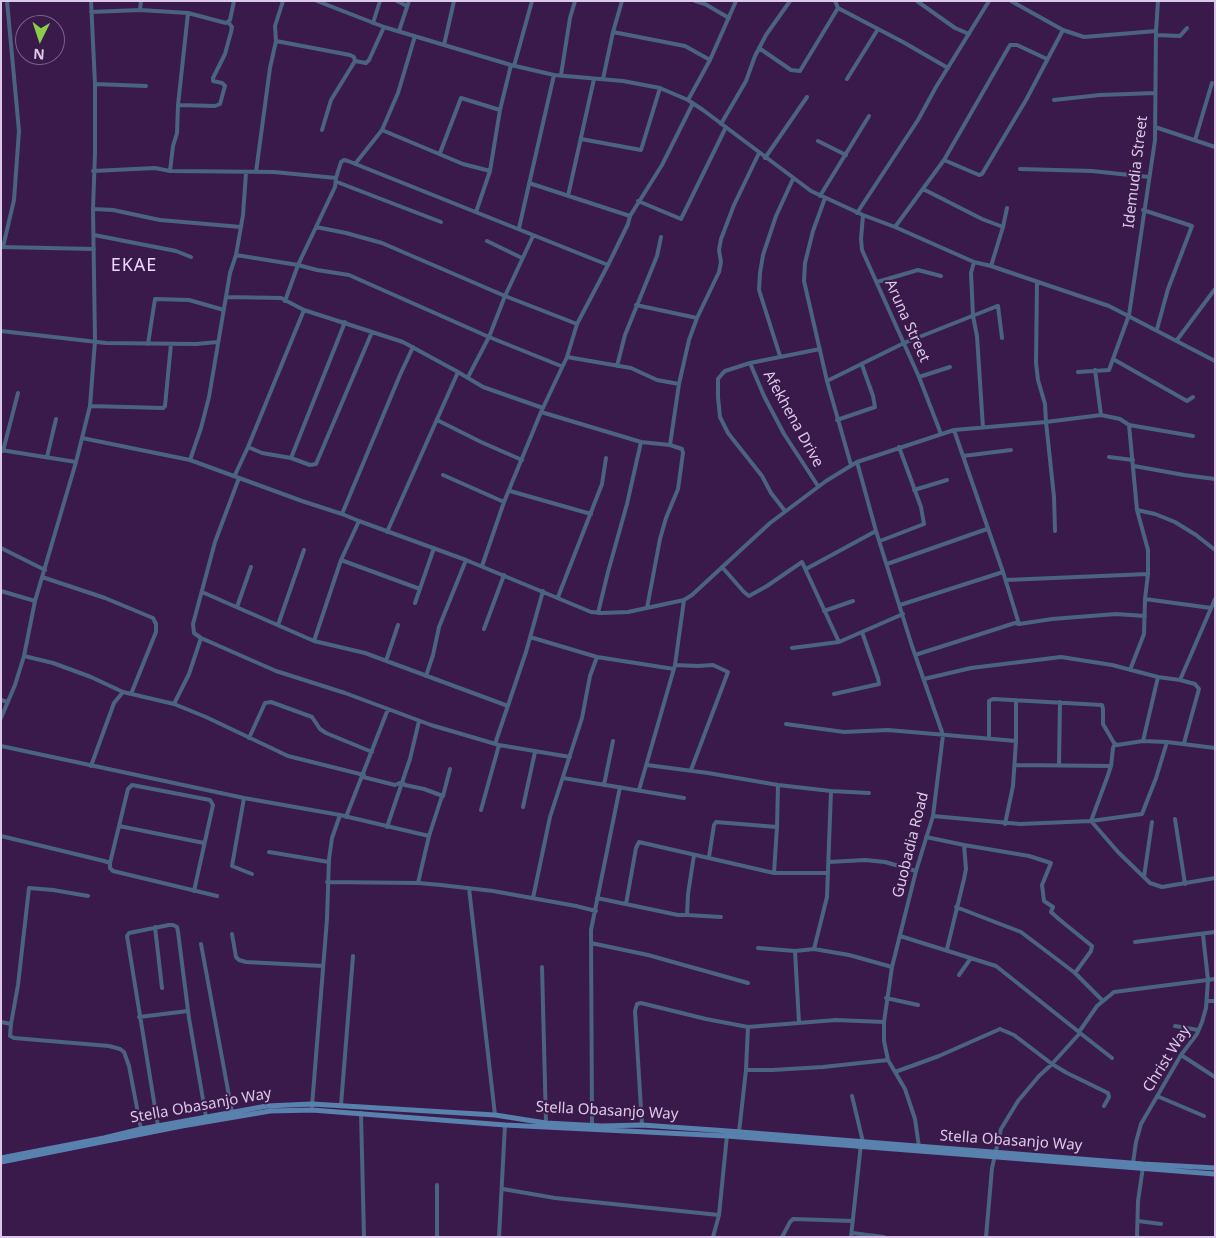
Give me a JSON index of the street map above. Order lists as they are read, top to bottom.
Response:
{
  "streets": {
    "street": [
      "Idemudia Street",
      "Aruna Street",
      "Afekhena Drive",
      "Guobadia Road",
      "Christ Way",
      "Stella Obasanjo Way"
    ]
  },
  "crossings": [
    ["Guobadia Road", "Stella Obasanjo Way"],
    ["Christ Way", "Stella Obasanjo Way"]
  ],
  "districts": ["EKAE"],
  "north": "bottom"
}
